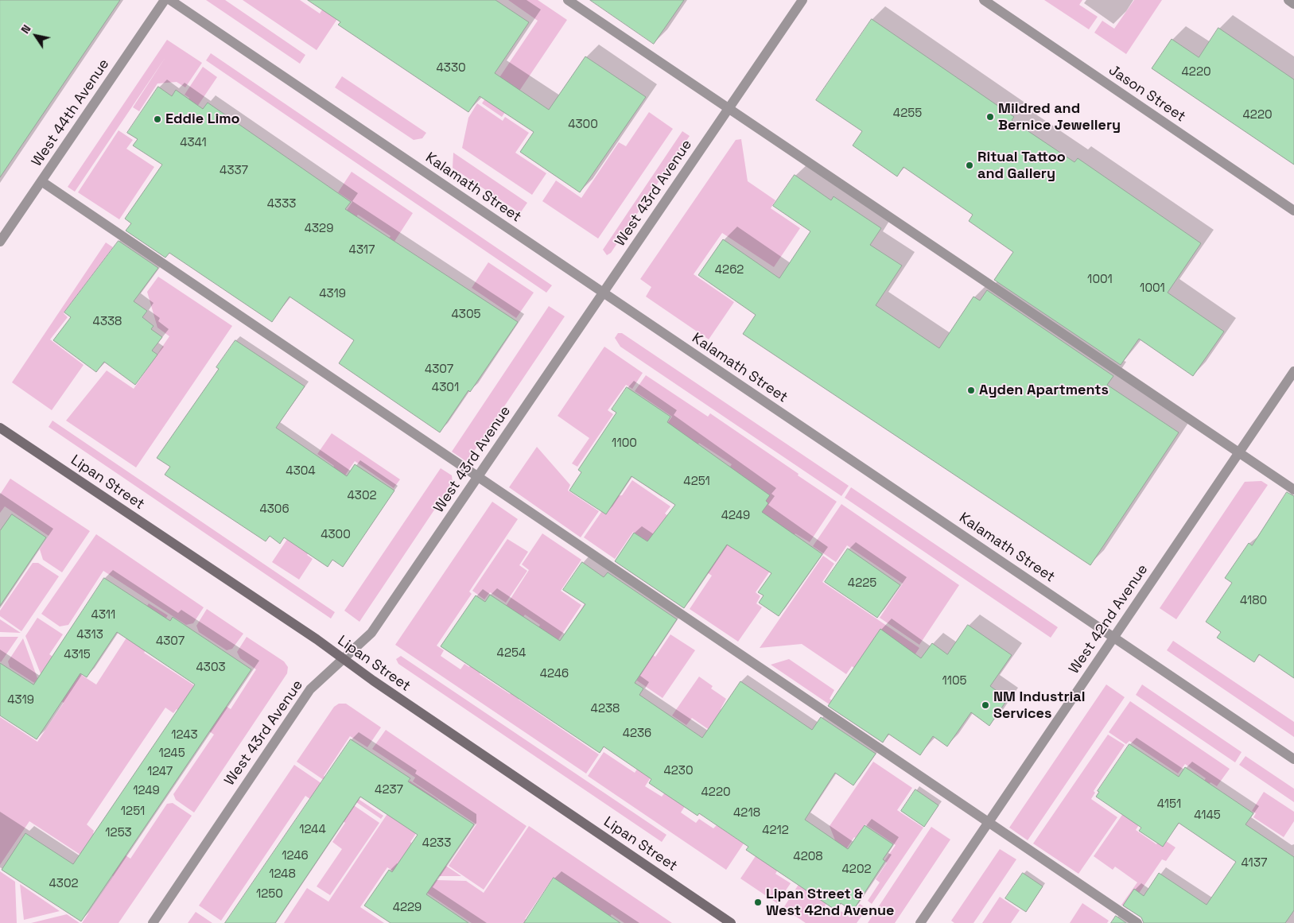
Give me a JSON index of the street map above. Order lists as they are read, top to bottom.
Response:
{
  "streets": {
    "street": [
      "Jason Street",
      "West 44th Avenue",
      "Kalamath Street",
      "West 43rd Avenue",
      "Lipan Street",
      "West 42nd Avenue"
    ]
  },
  "crossings": [
    ["Kalamath Street", "West 43rd Avenue"],
    ["Kalamath Street", "West 42nd Avenue"],
    ["West 43rd Avenue", "Lipan Street"]
  ],
  "places": [
    "Mildred and Bernice Jewellery",
    "Eddie Limo",
    "Ritual Tattoo and Gallery",
    "Ayden Apartments",
    "NM Industrial Services",
    "Lipan Street & West 42nd Avenue"
  ],
  "house_numbers": [
    "4330",
    "4220",
    "4255",
    "4220",
    "4300",
    "4341",
    "4337",
    "4333",
    "4329",
    "4317",
    "4262",
    "1001",
    "1001",
    "4319",
    "4305",
    "4338",
    "4307",
    "4301",
    "1100",
    "4304",
    "4251",
    "4302",
    "4306",
    "4249",
    "4300",
    "4225",
    "4180",
    "4311",
    "4313",
    "4307",
    "4254",
    "4315",
    "4303",
    "4246",
    "1105",
    "4319",
    "4238",
    "4236",
    "1243",
    "1245",
    "4230",
    "1247",
    "4237",
    "1249",
    "4220",
    "4151",
    "1251",
    "4218",
    "4145",
    "1244",
    "4212",
    "1253",
    "4233",
    "1246",
    "4208",
    "4137",
    "4202",
    "1248",
    "4302",
    "1250",
    "4229"
  ],
  "north": "top left"
}
